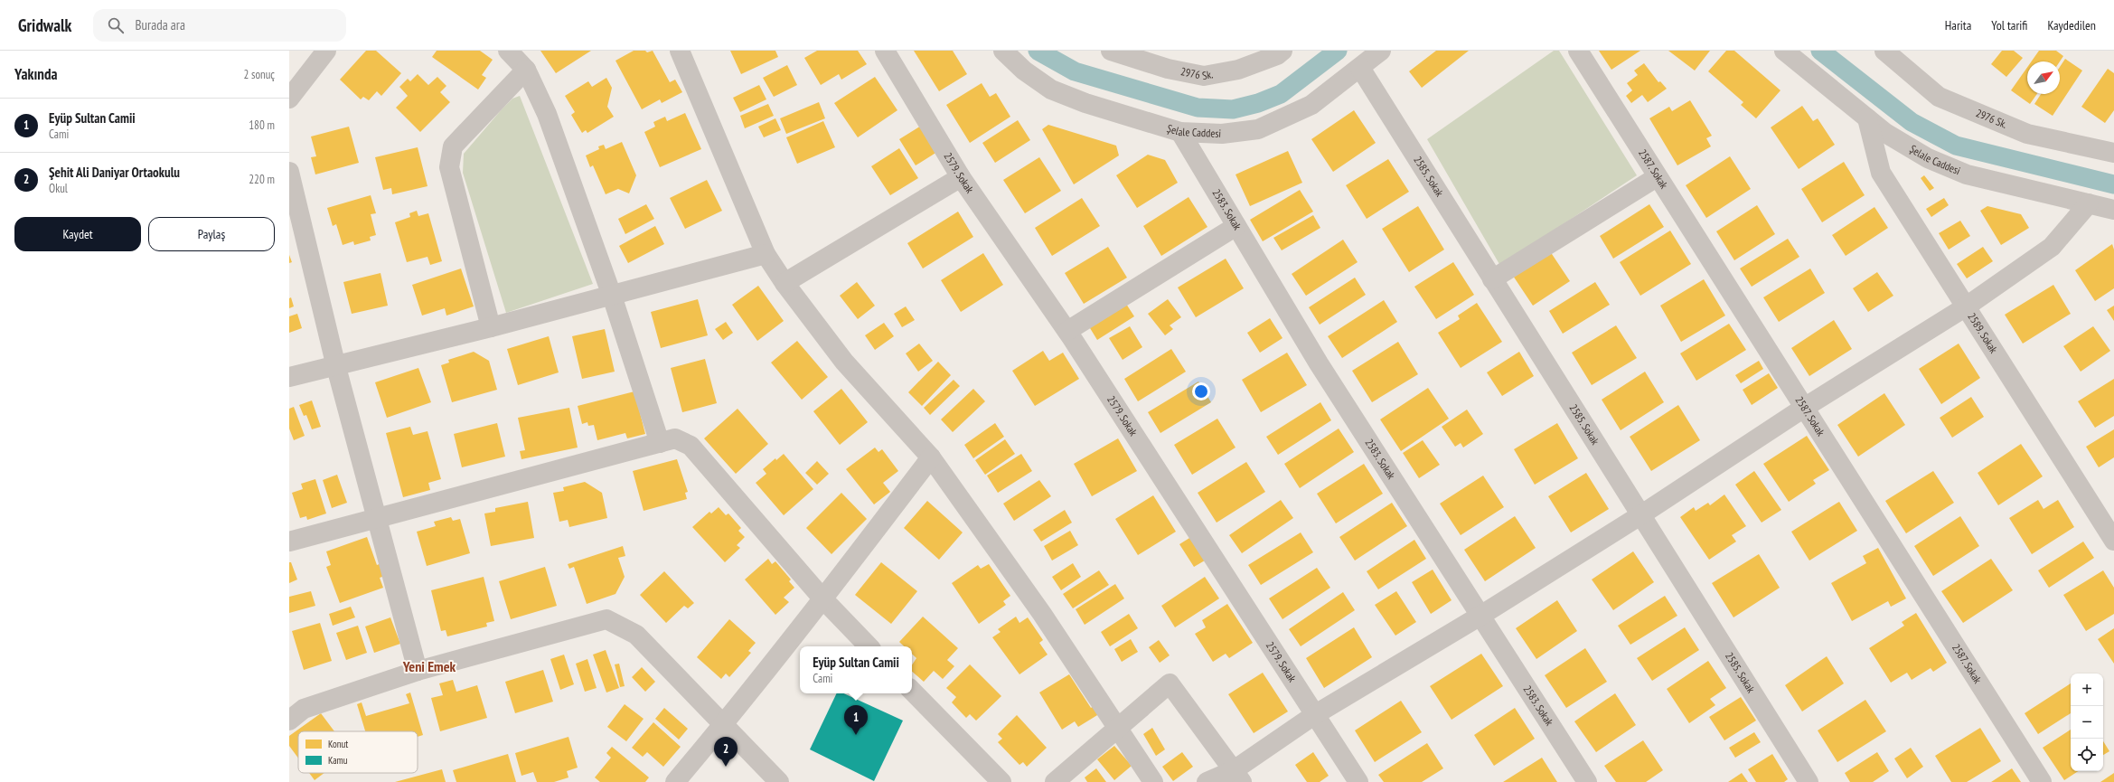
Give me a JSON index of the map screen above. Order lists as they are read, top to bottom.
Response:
{
  "streets": {
    "street": [
      "2976 Sk.",
      "Şelale Caddesi",
      "2587. Sokak",
      "2579. Sokak",
      "2585. Sokak",
      "2583. Sokak",
      "2589. Sokak"
    ]
  },
  "crossings": [
    ["Şelale Caddesi", "2585. Sokak"],
    ["Şelale Caddesi", "2583. Sokak"],
    ["Şelale Caddesi", "2589. Sokak"]
  ],
  "districts": ["Yeni Emek"],
  "legend": ["Konut", "Kamu"],
  "north": "top right",
  "page": {
    "header": "Gridwalk",
    "search": "Burada ara",
    "nav": ["Harita", "Yol tarifi", "Kaydedilen"],
    "heading": ["Yakında", "2 sonuç"],
    "list": [
      {
        "mark": "1",
        "name": "Eyüp Sultan Camii",
        "note": "Cami",
        "value": "180 m"
      },
      {
        "mark": "2",
        "name": "Şehit Ali Daniyar Ortaokulu",
        "note": "Okul",
        "value": "220 m"
      }
    ],
    "buttons": ["Kaydet", "Paylaş"],
    "popup": ["Eyüp Sultan Camii", "Cami"],
    "map_buttons": ["+", "−"],
    "pins": ["1", "2"]
  }
}
